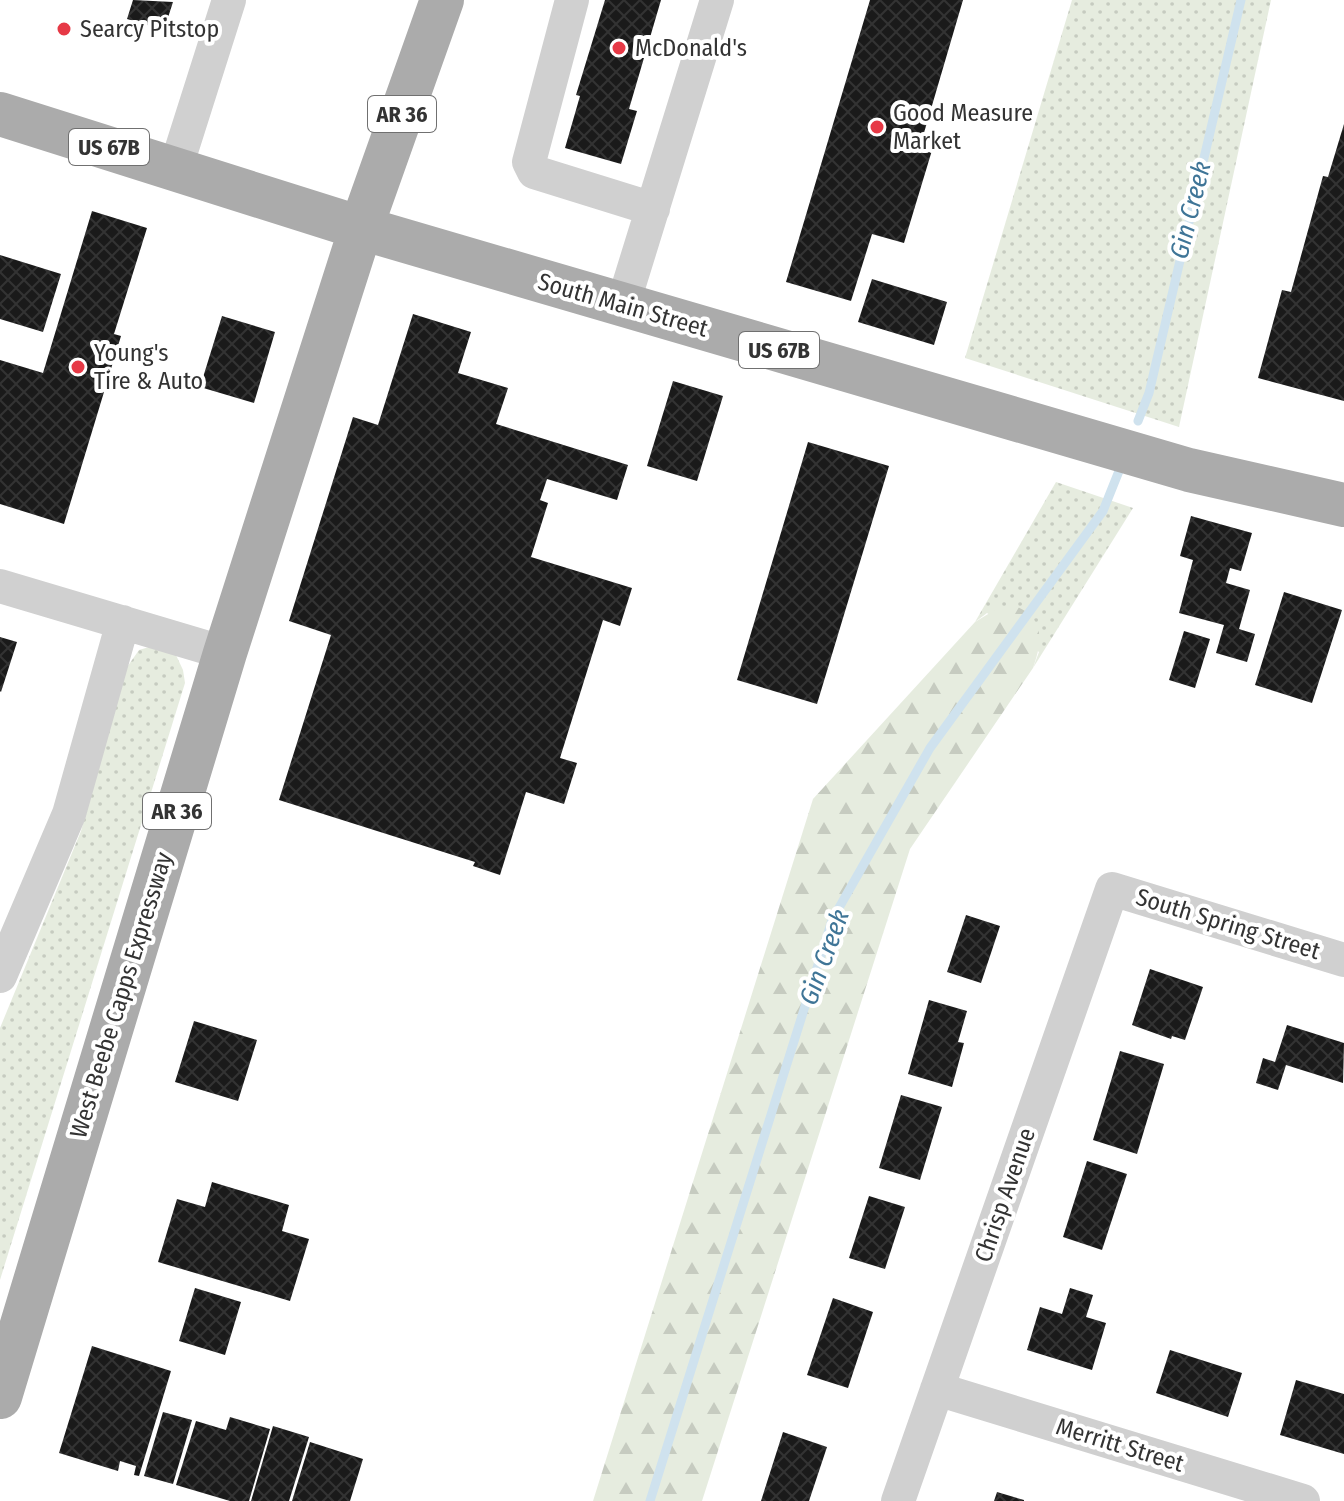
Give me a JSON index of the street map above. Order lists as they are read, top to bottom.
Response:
{
  "streets": {
    "main road": [
      "AR 36",
      "US 67B",
      "South Main Street",
      "West Beebe Capps Expressway"
    ],
    "street": ["South Spring Street", "Chrisp Avenue", "Merritt Street"]
  },
  "crossings": [
    ["AR 36", "South Main Street"],
    ["AR 36", "West Beebe Capps Expressway"],
    ["South Main Street", "West Beebe Capps Expressway"],
    ["South Spring Street", "Chrisp Avenue"],
    ["Chrisp Avenue", "Merritt Street"]
  ],
  "water": ["Gin Creek"],
  "places": [
    "Searcy Pitstop",
    "McDonald's",
    "Good Measure Market",
    "Young's Tire & Auto"
  ]
}
